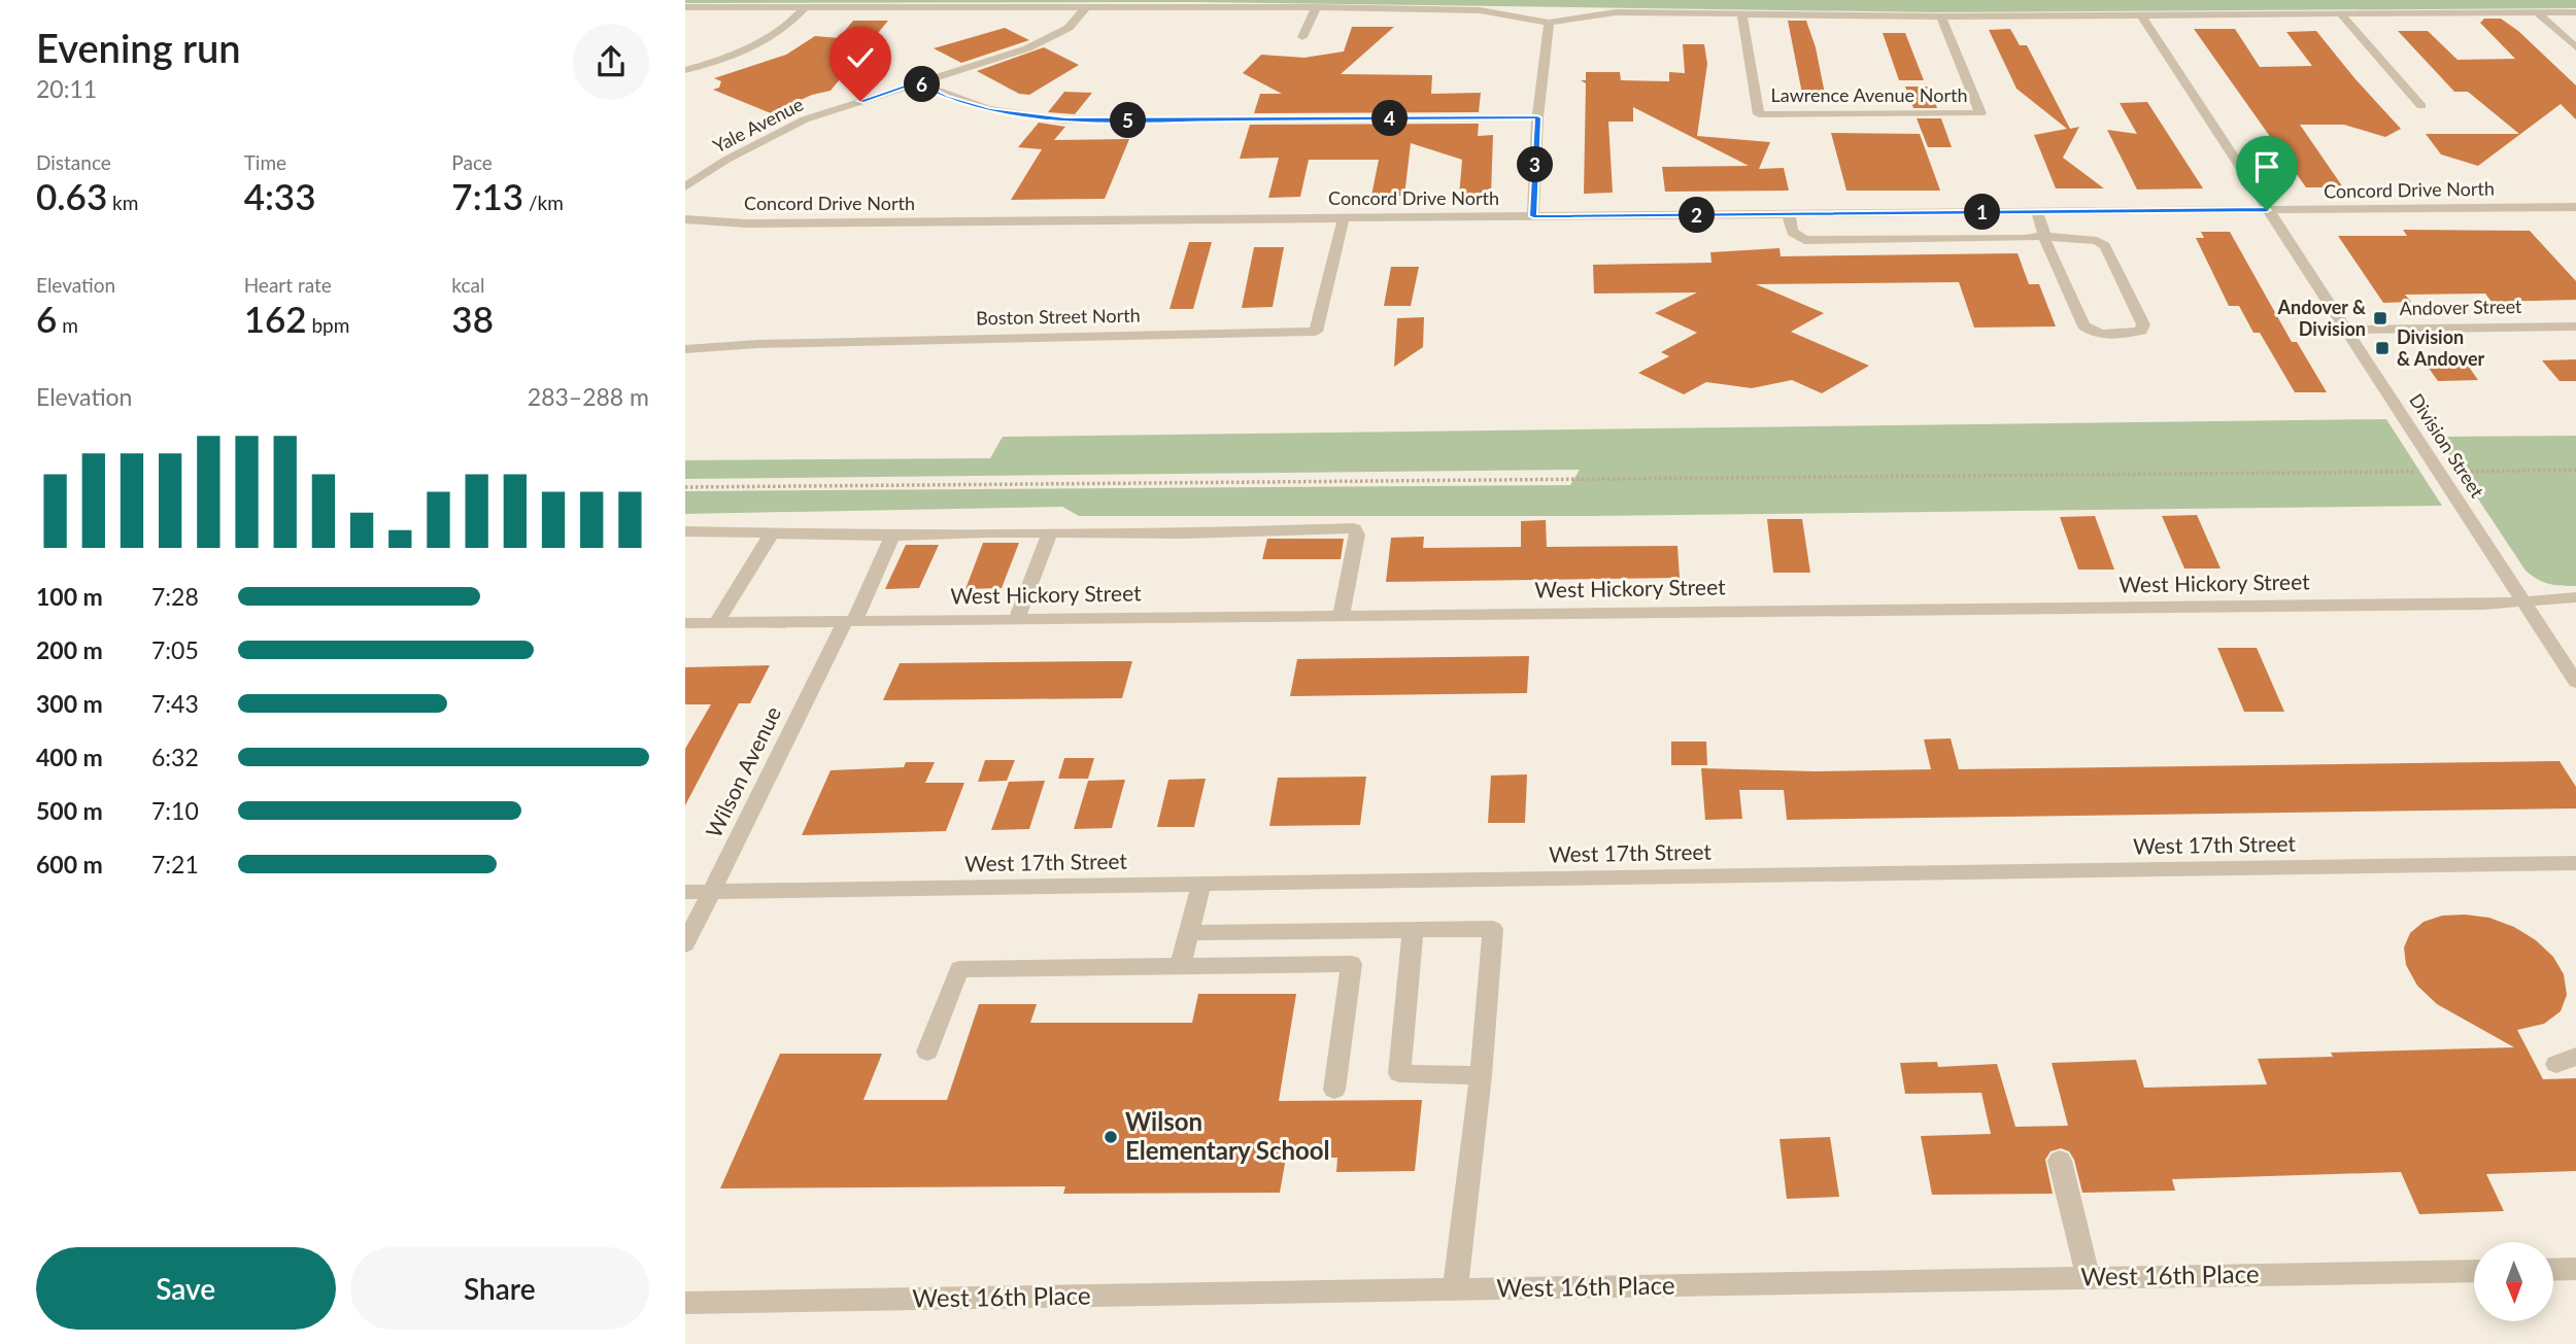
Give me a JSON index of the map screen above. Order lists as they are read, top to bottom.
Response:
{
  "streets": {
    "street": [
      "Lawrence Avenue North",
      "Yale Avenue",
      "Concord Drive North",
      "Andover Street",
      "Boston Street North",
      "Division Street",
      "West Hickory Street",
      "Wilson Avenue",
      "West 17th Street",
      "West 16th Place"
    ]
  },
  "crossings": [
    ["Concord Drive North", "Boston Street North"],
    ["Concord Drive North", "Division Street"],
    ["Andover Street", "Division Street"],
    ["Division Street", "West Hickory Street"],
    ["West Hickory Street", "Wilson Avenue"],
    ["Wilson Avenue", "West 17th Street"]
  ],
  "places": {
    "transit": ["Andover & Division", "Division & Andover"],
    "other": ["Wilson Elementary School"]
  },
  "north": "bottom",
  "page": {
    "heading": ["Evening run", "20:11"],
    "pins": [
      "6",
      "4",
      "5",
      "3",
      "1",
      "2"
    ],
    "stats": [
      ["Distance", "0.63 km"],
      ["Time", "4:33"],
      ["Pace", "7:13 /km"],
      ["Elevation", "6 m"],
      ["Heart rate", "162 bpm"],
      ["kcal", "38"]
    ],
    "chart": ["Elevation", "283–288 m"],
    "list": [
      {
        "name": "100 m",
        "note": "7:28"
      },
      {
        "name": "200 m",
        "note": "7:05"
      },
      {
        "name": "300 m",
        "note": "7:43"
      },
      {
        "name": "400 m",
        "note": "6:32"
      },
      {
        "name": "500 m",
        "note": "7:10"
      },
      {
        "name": "600 m",
        "note": "7:21"
      }
    ],
    "buttons": ["Save", "Share"]
  }
}
